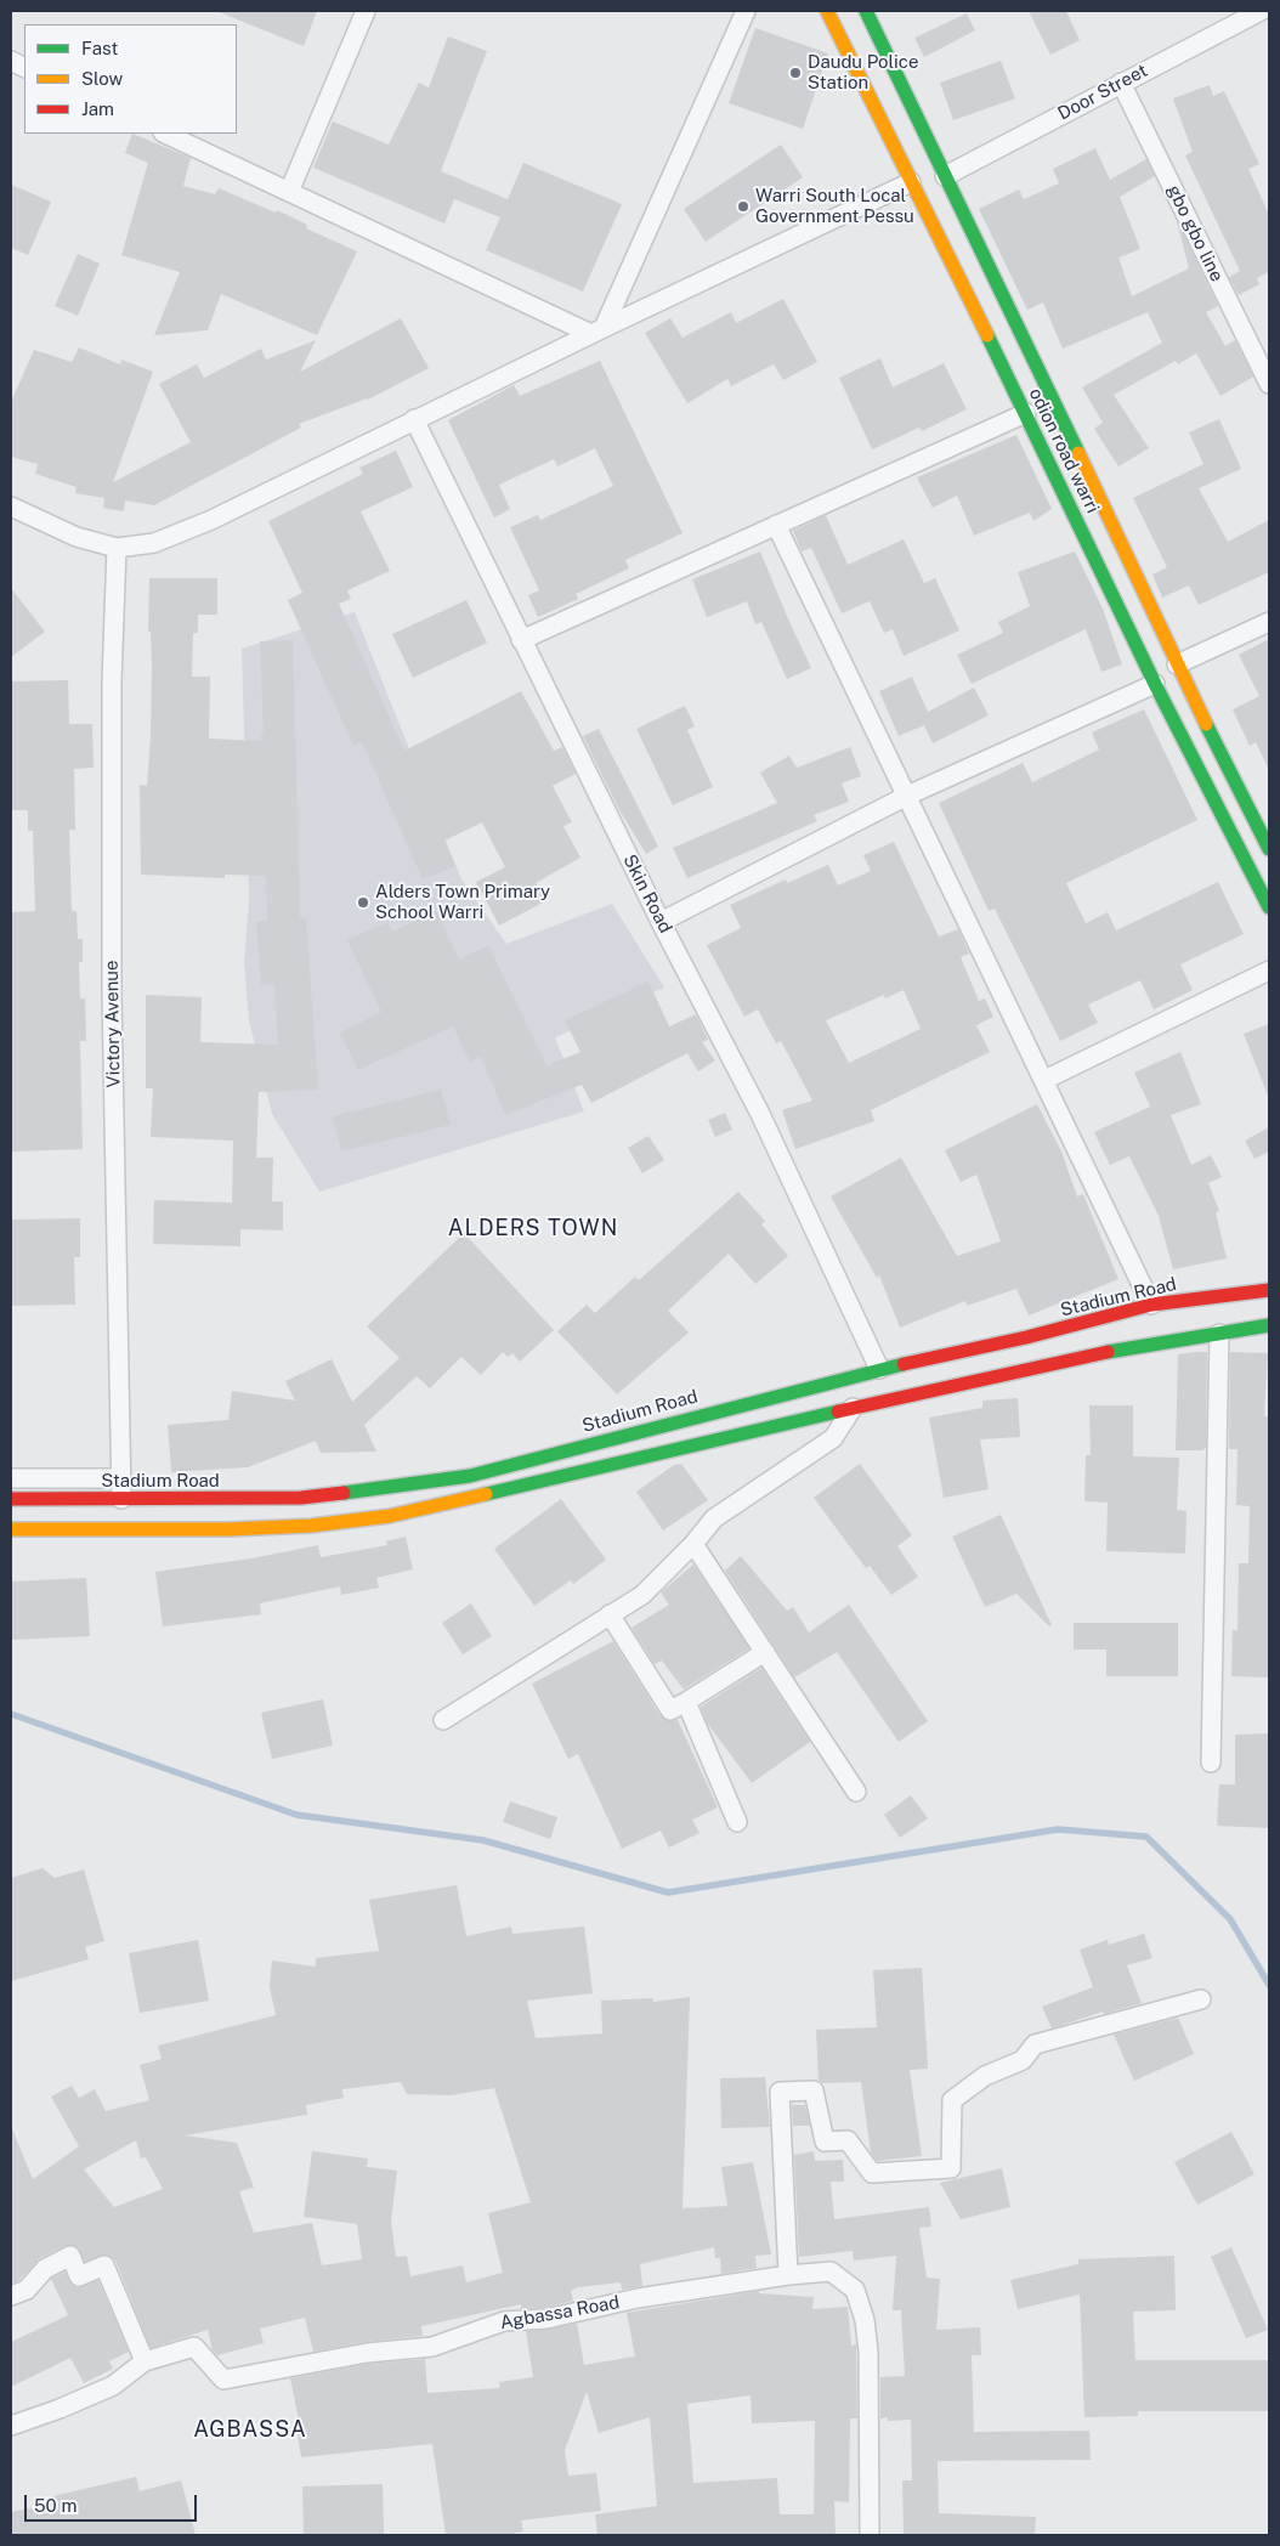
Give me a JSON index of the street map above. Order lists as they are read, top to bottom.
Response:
{
  "streets": {
    "main road": ["odion road warri", "Stadium Road"],
    "street": [
      "Door Street",
      "gbo gbo line",
      "Skin Road",
      "Victory Avenue",
      "Agbassa Road"
    ]
  },
  "crossings": [
    ["Door Street", "gbo gbo line"],
    ["Door Street", "odion road warri"],
    ["Skin Road", "Stadium Road"],
    ["Victory Avenue", "Stadium Road"]
  ],
  "districts": ["ALDERS TOWN", "AGBASSA"],
  "places": ["Daudu Police Station", "Warri South Local Government Pessu", "Alders Town Primary School Warri"],
  "legend": ["Fast", "Slow", "Jam"],
  "scale_bar": "50 m"
}
